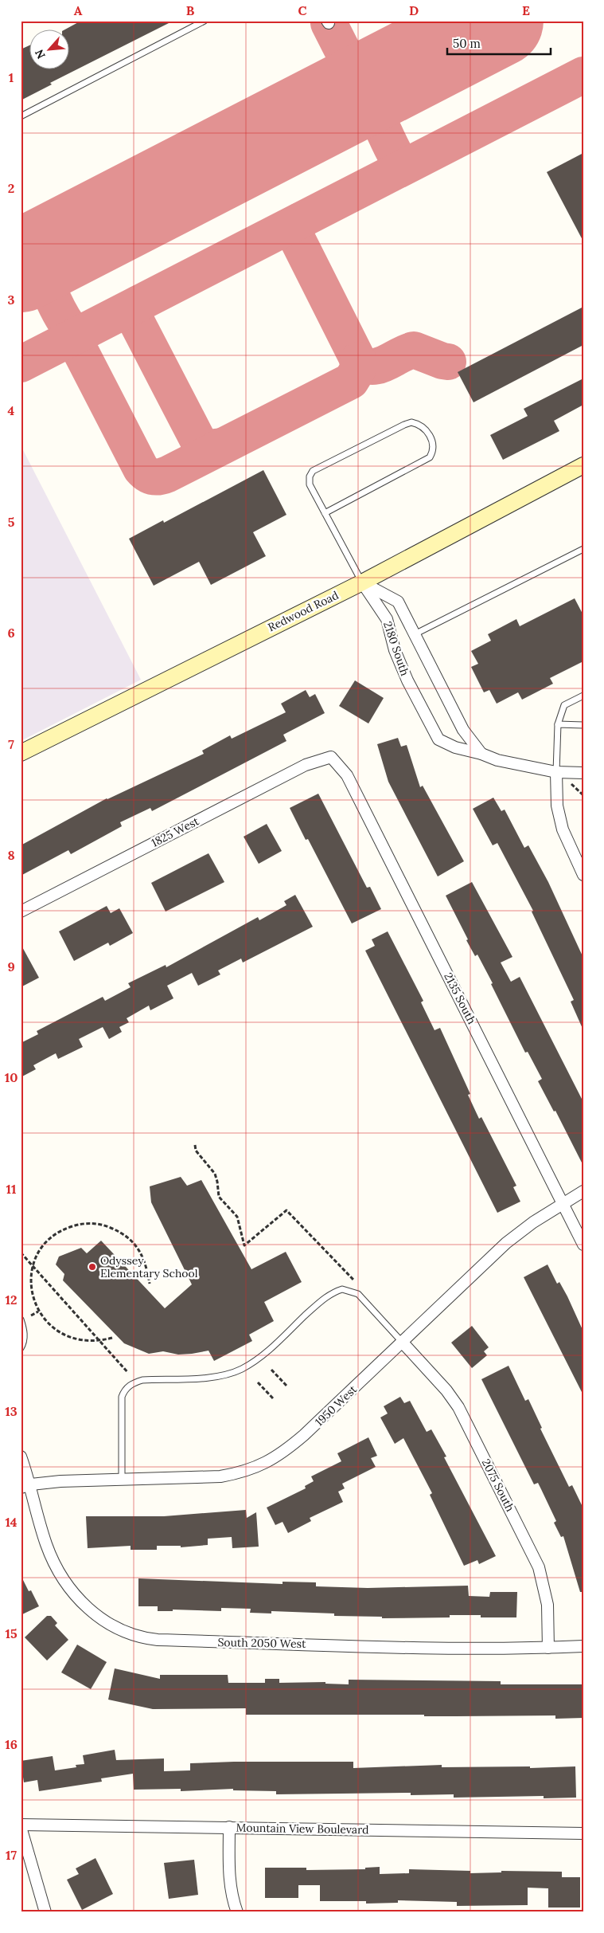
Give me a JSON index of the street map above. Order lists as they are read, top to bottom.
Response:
{
  "streets": {
    "main road": ["Redwood Road"],
    "street": [
      "2180 South",
      "1825 West",
      "2135 South",
      "1950 West",
      "2075 South",
      "South 2050 West",
      "Mountain View Boulevard"
    ]
  },
  "crossings": [
    ["Redwood Road", "2180 South"],
    ["1825 West", "2135 South"],
    ["2135 South", "1950 West"],
    ["1950 West", "2075 South"],
    ["1950 West", "South 2050 West"],
    ["2075 South", "South 2050 West"]
  ],
  "places": ["Odyssey Elementary School"],
  "scale_bar": "50 m",
  "north": "bottom left",
  "grid": {
    "columns": [
      "A",
      "B",
      "C",
      "D",
      "E"
    ],
    "rows": [
      "1",
      "2",
      "3",
      "4",
      "5",
      "6",
      "7",
      "8",
      "9",
      "10",
      "11",
      "12",
      "13",
      "14",
      "15",
      "16",
      "17"
    ]
  }
}
